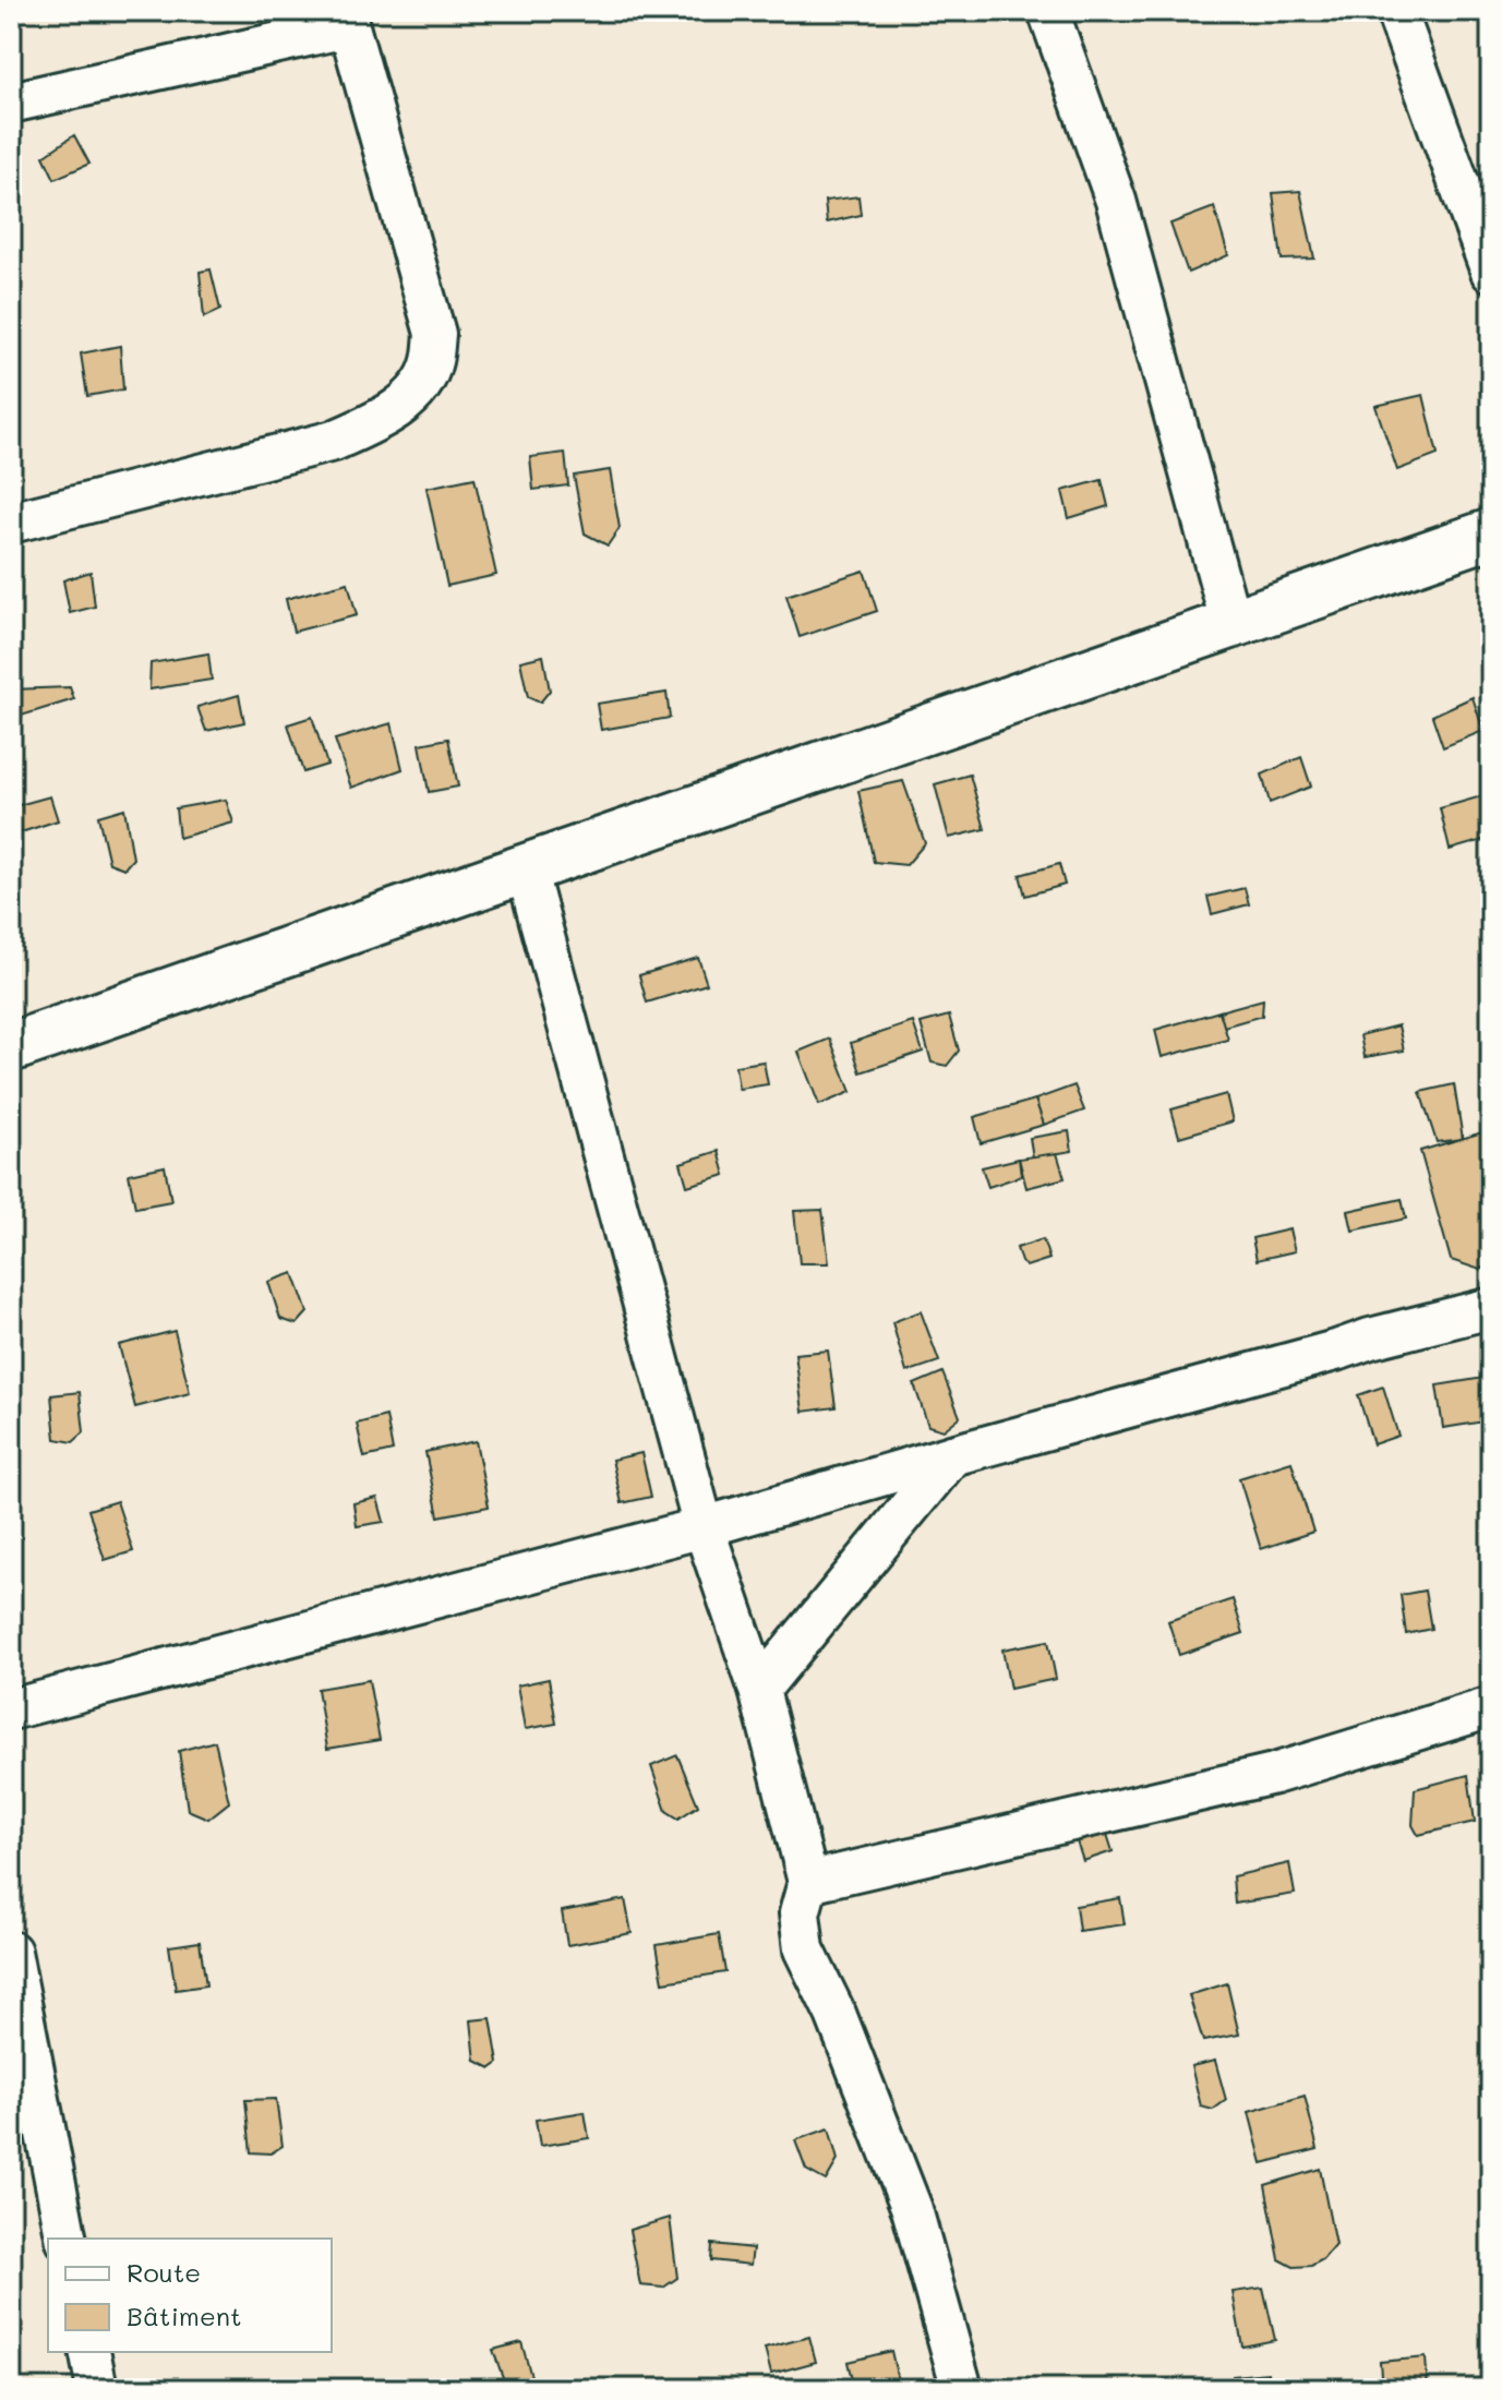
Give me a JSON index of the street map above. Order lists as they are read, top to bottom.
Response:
{
  "legend": ["Route", "Bâtiment"]
}
